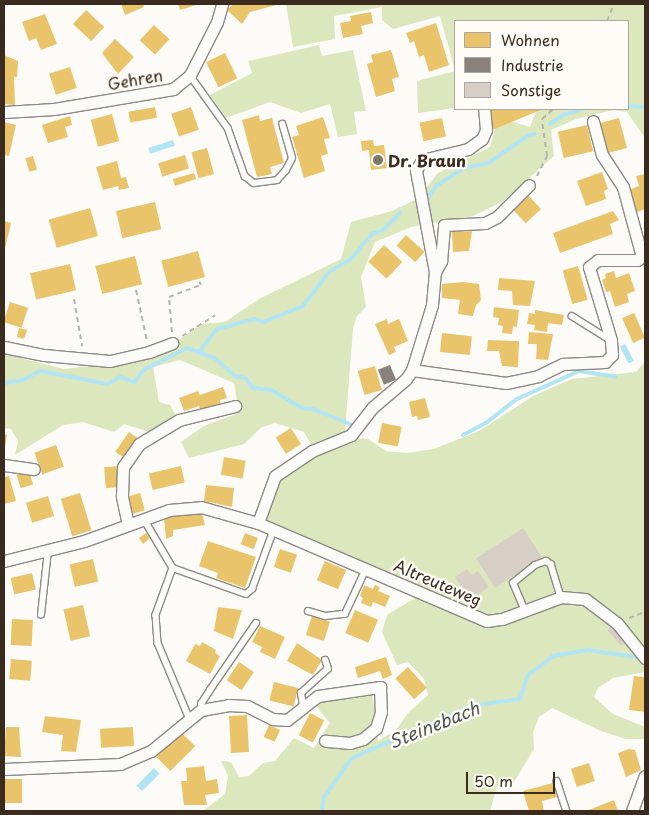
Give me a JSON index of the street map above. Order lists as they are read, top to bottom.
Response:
{
  "streets": {
    "street": ["Gehren", "Altreuteweg"]
  },
  "water": ["Steinebach"],
  "places": ["Dr. Braun"],
  "legend": ["Wohnen", "Industrie", "Sonstige"],
  "scale_bar": "50 m"
}
